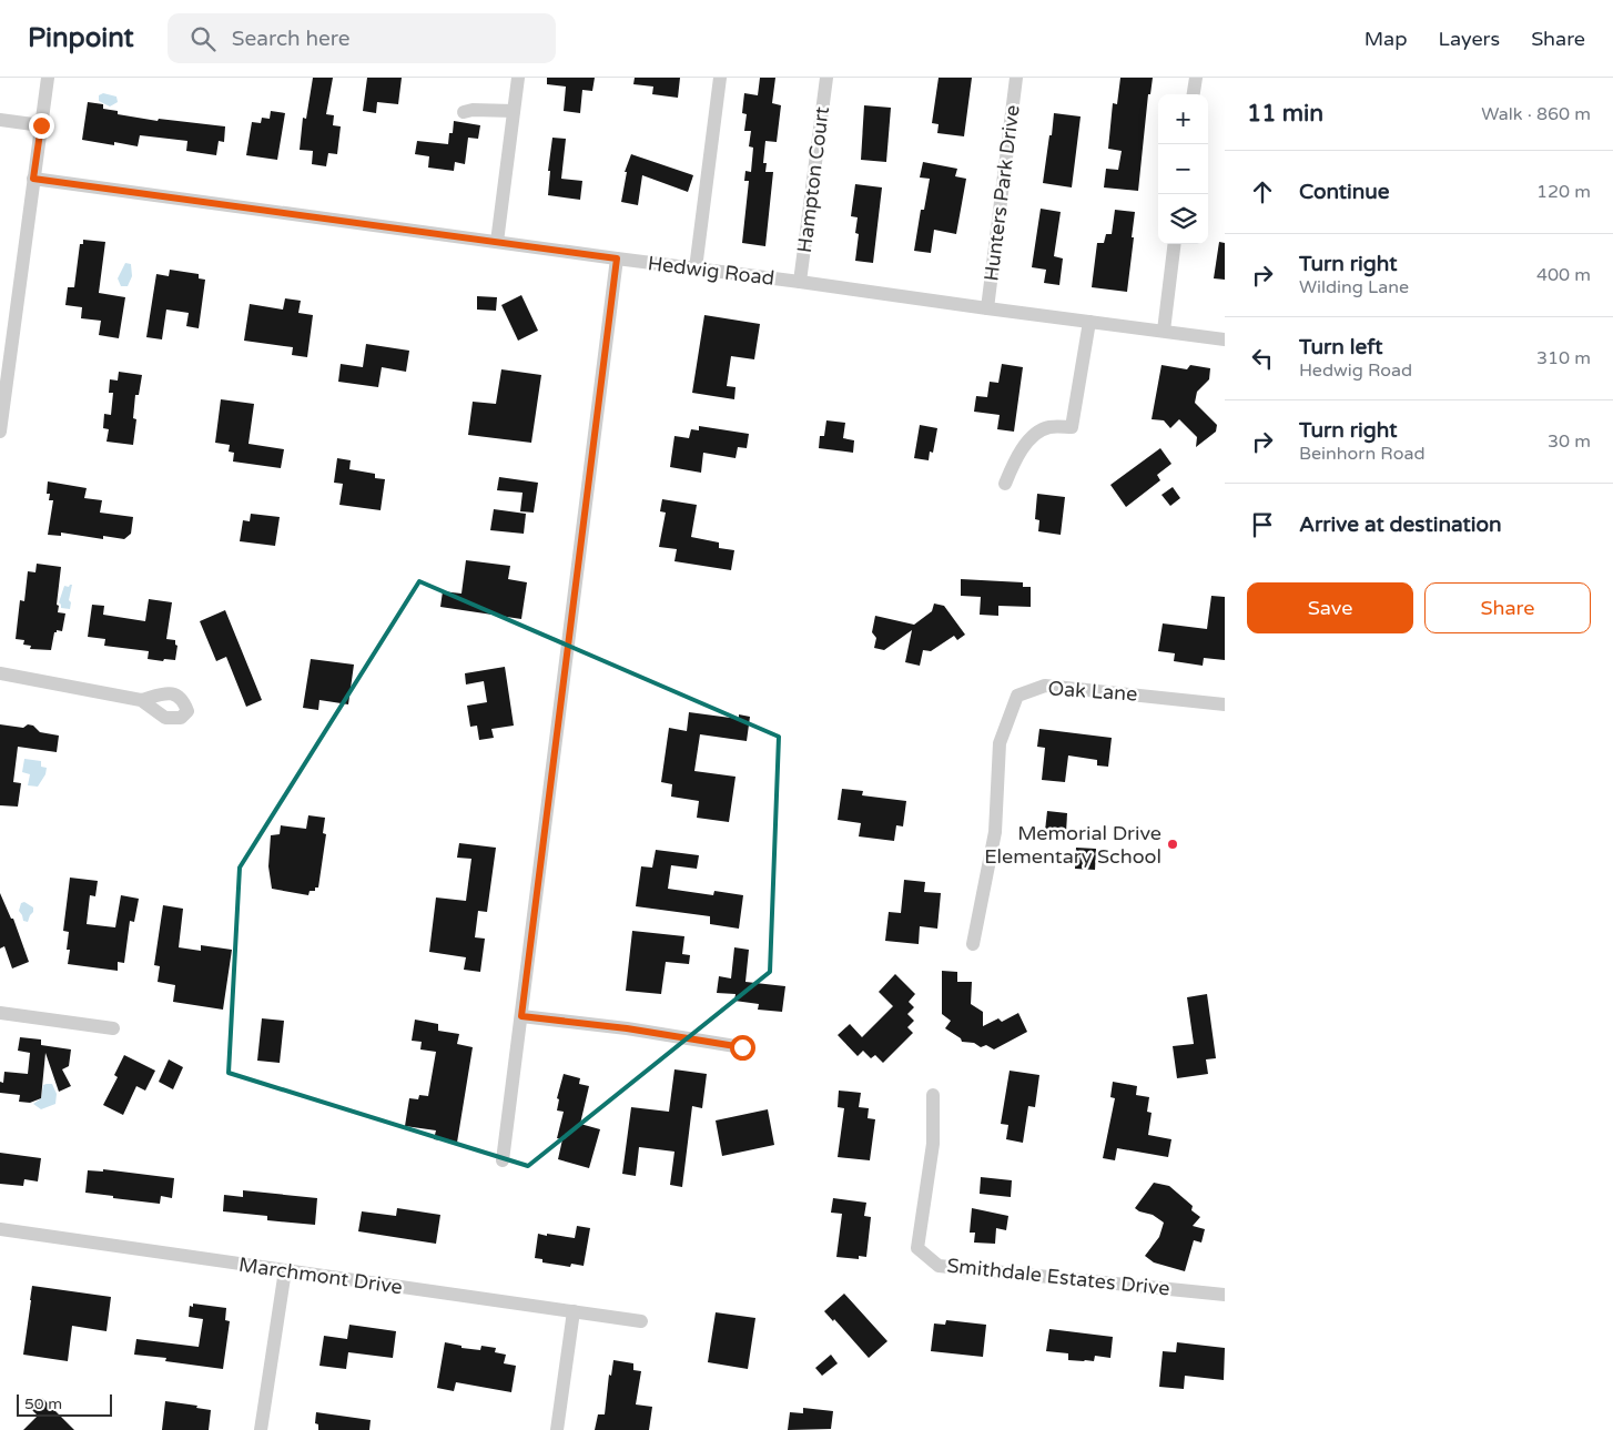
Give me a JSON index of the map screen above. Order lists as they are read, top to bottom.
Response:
{
  "streets": {
    "street": [
      "Hampton Court",
      "Hunters Park Drive",
      "Hedwig Road",
      "Oak Lane",
      "Marchmont Drive",
      "Smithdale Estates Drive"
    ]
  },
  "crossings": [
    ["Hampton Court", "Hedwig Road"],
    ["Hunters Park Drive", "Hedwig Road"]
  ],
  "places": ["Memorial Drive Elementary School"],
  "scale_bar": "50 m",
  "page": {
    "header": "Pinpoint",
    "search": "Search here",
    "nav": ["Map", "Layers", "Share"],
    "heading": ["11 min", "Walk · 860 m"],
    "map_buttons": ["+", "−"],
    "list": [
      ["Continue", "120 m"],
      ["Turn right", "Wilding Lane", "400 m"],
      ["Turn left", "Hedwig Road", "310 m"],
      ["Turn right", "Beinhorn Road", "30 m"],
      "Arrive at destination"
    ],
    "buttons": ["Save", "Share"],
    "scale": "50 m"
  }
}
